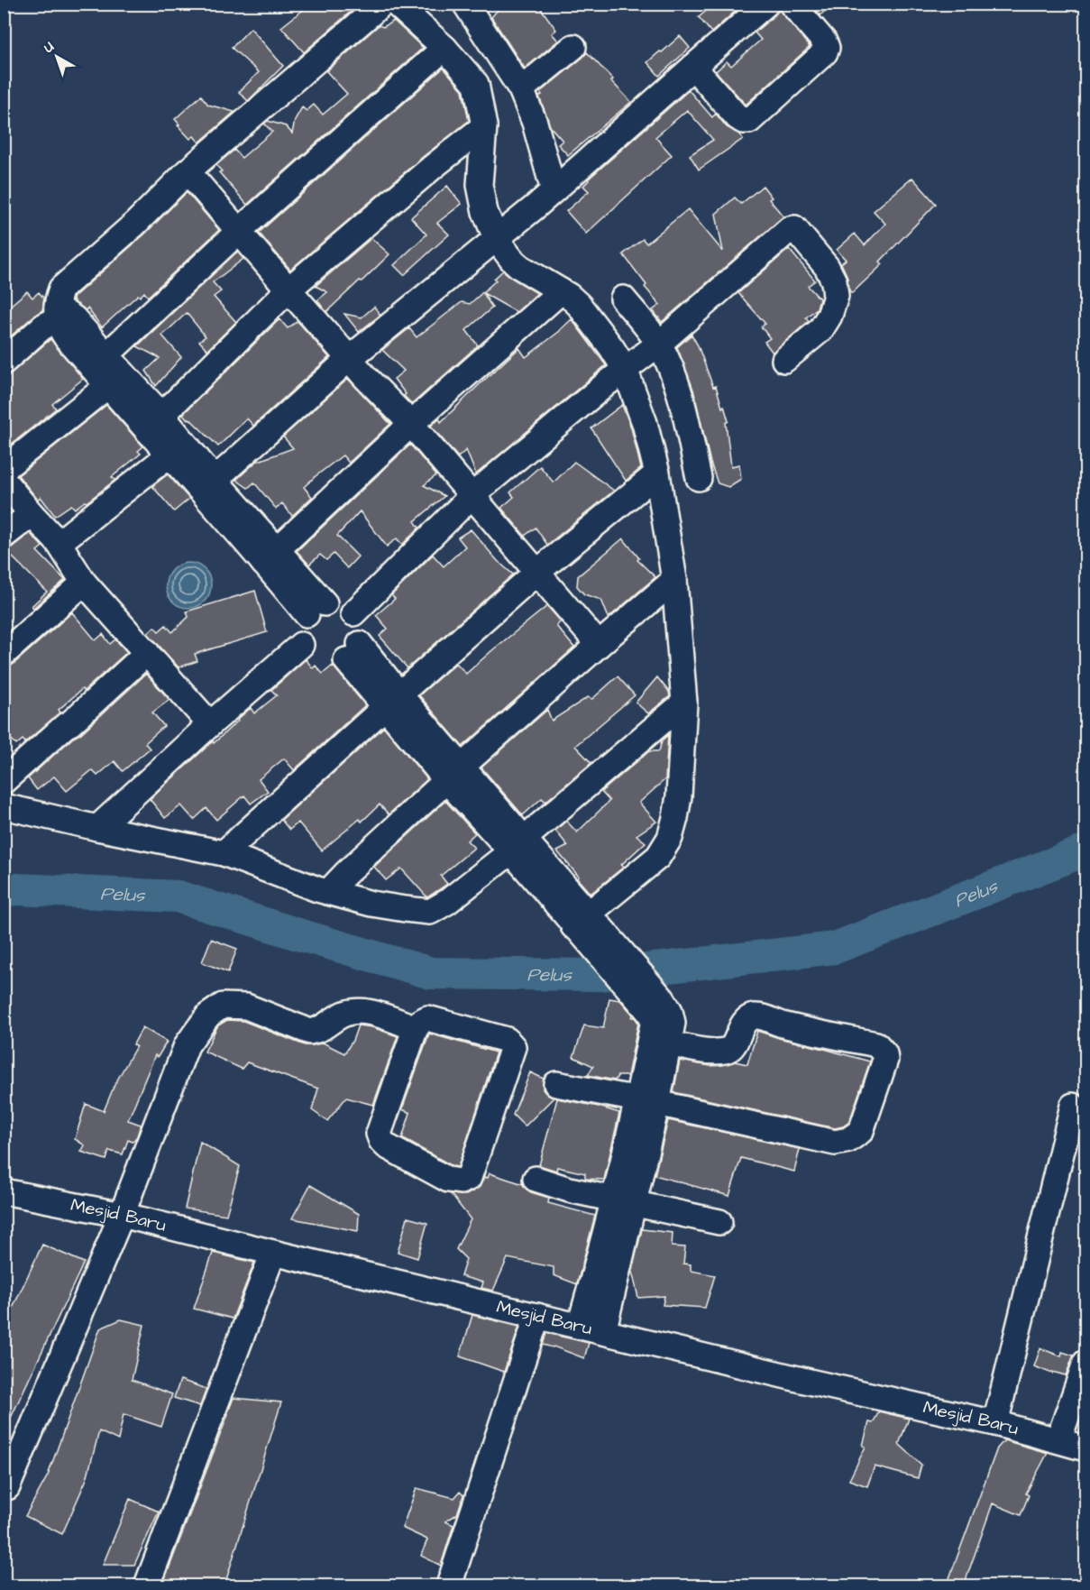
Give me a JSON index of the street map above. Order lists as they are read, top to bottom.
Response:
{
  "streets": {
    "street": ["Mesjid Baru"]
  },
  "water": ["Pelus"],
  "north": "top left"
}
